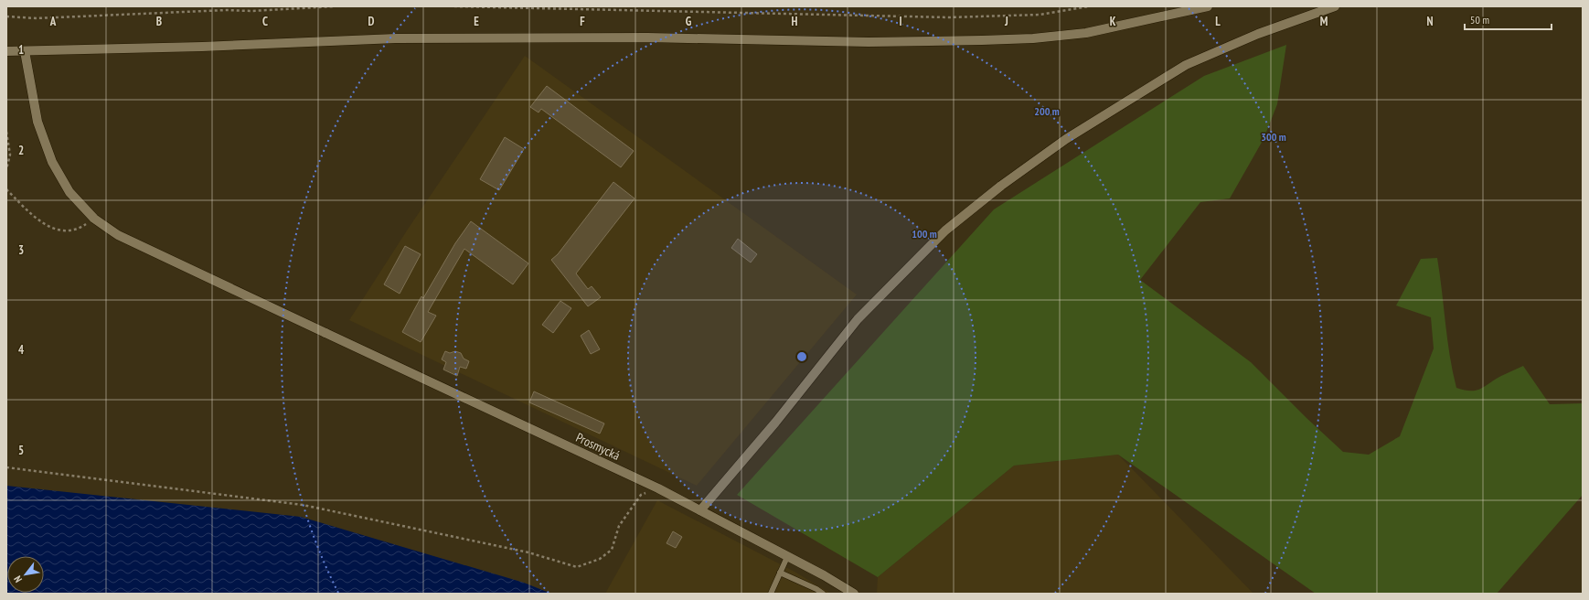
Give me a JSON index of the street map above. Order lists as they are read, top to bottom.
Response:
{
  "streets": {
    "street": ["Prosmycká"]
  },
  "scale_bar": "50 m",
  "north": "bottom left",
  "grid": {
    "columns": [
      "A",
      "B",
      "C",
      "D",
      "E",
      "F",
      "G",
      "H",
      "I",
      "J",
      "K",
      "L",
      "M",
      "N"
    ],
    "rows": [
      "1",
      "2",
      "3",
      "4",
      "5"
    ]
  },
  "rings": ["200 m", "300 m", "100 m"]
}
